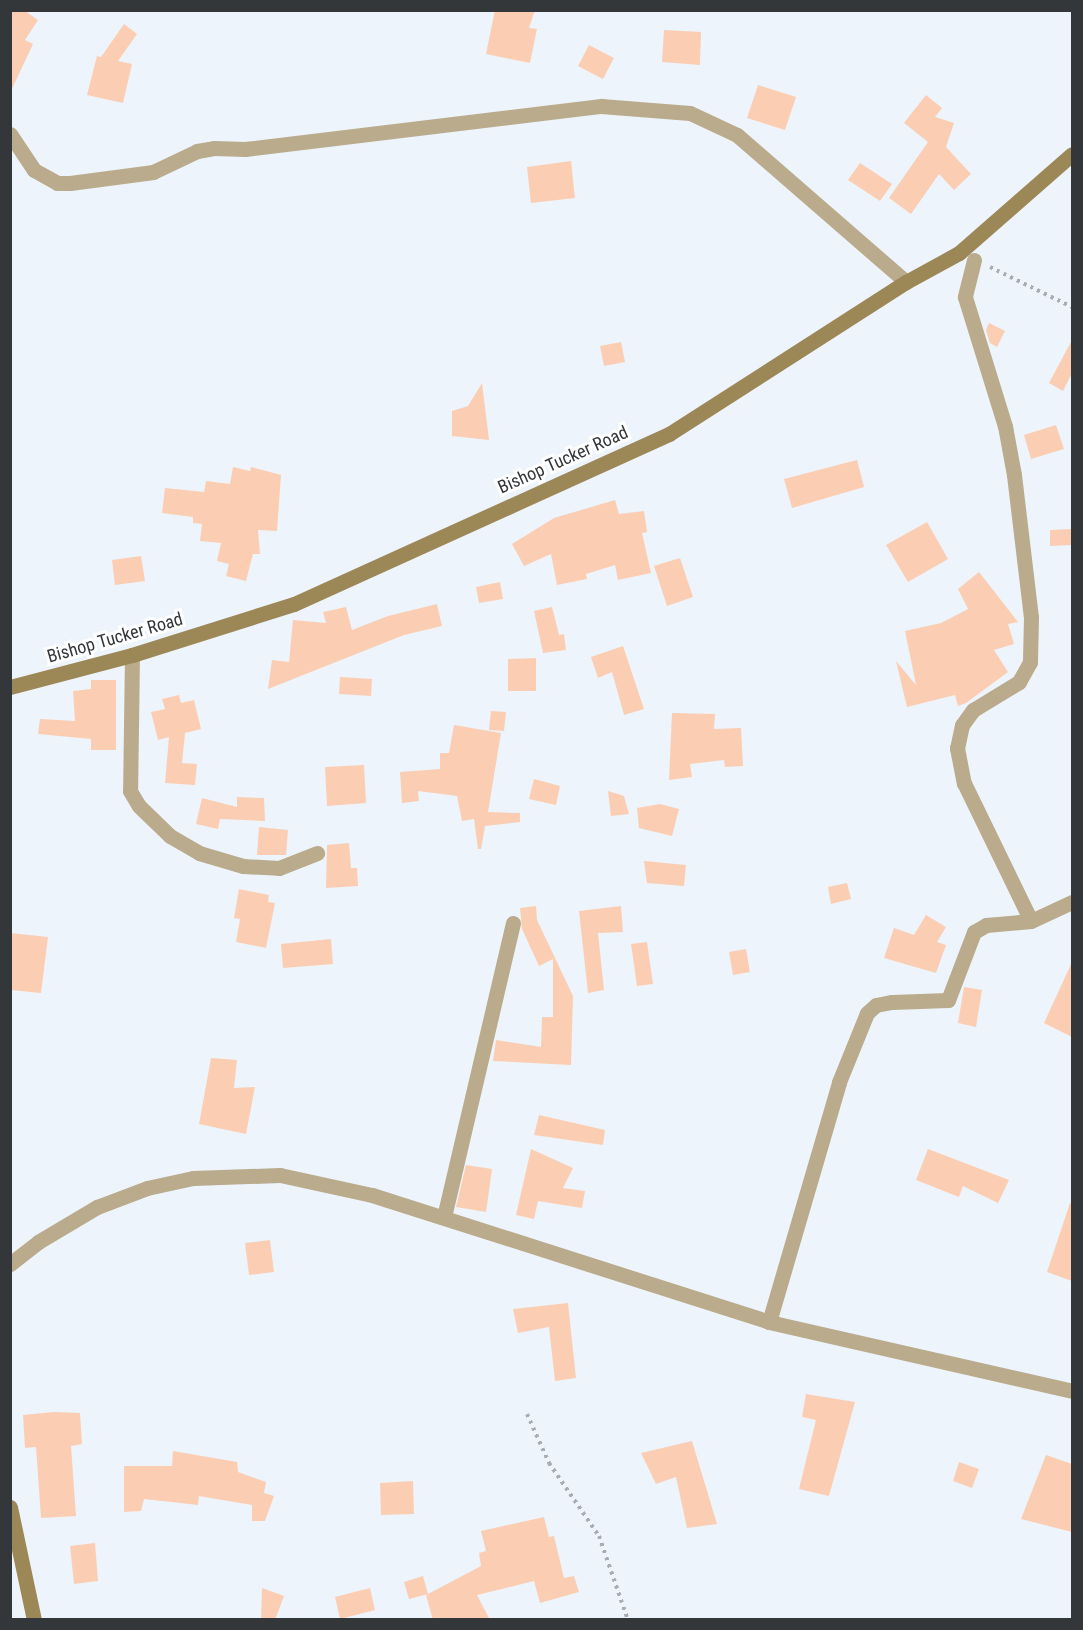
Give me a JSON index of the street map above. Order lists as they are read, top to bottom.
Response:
{
  "streets": {
    "main road": ["Bishop Tucker Road"]
  }
}
